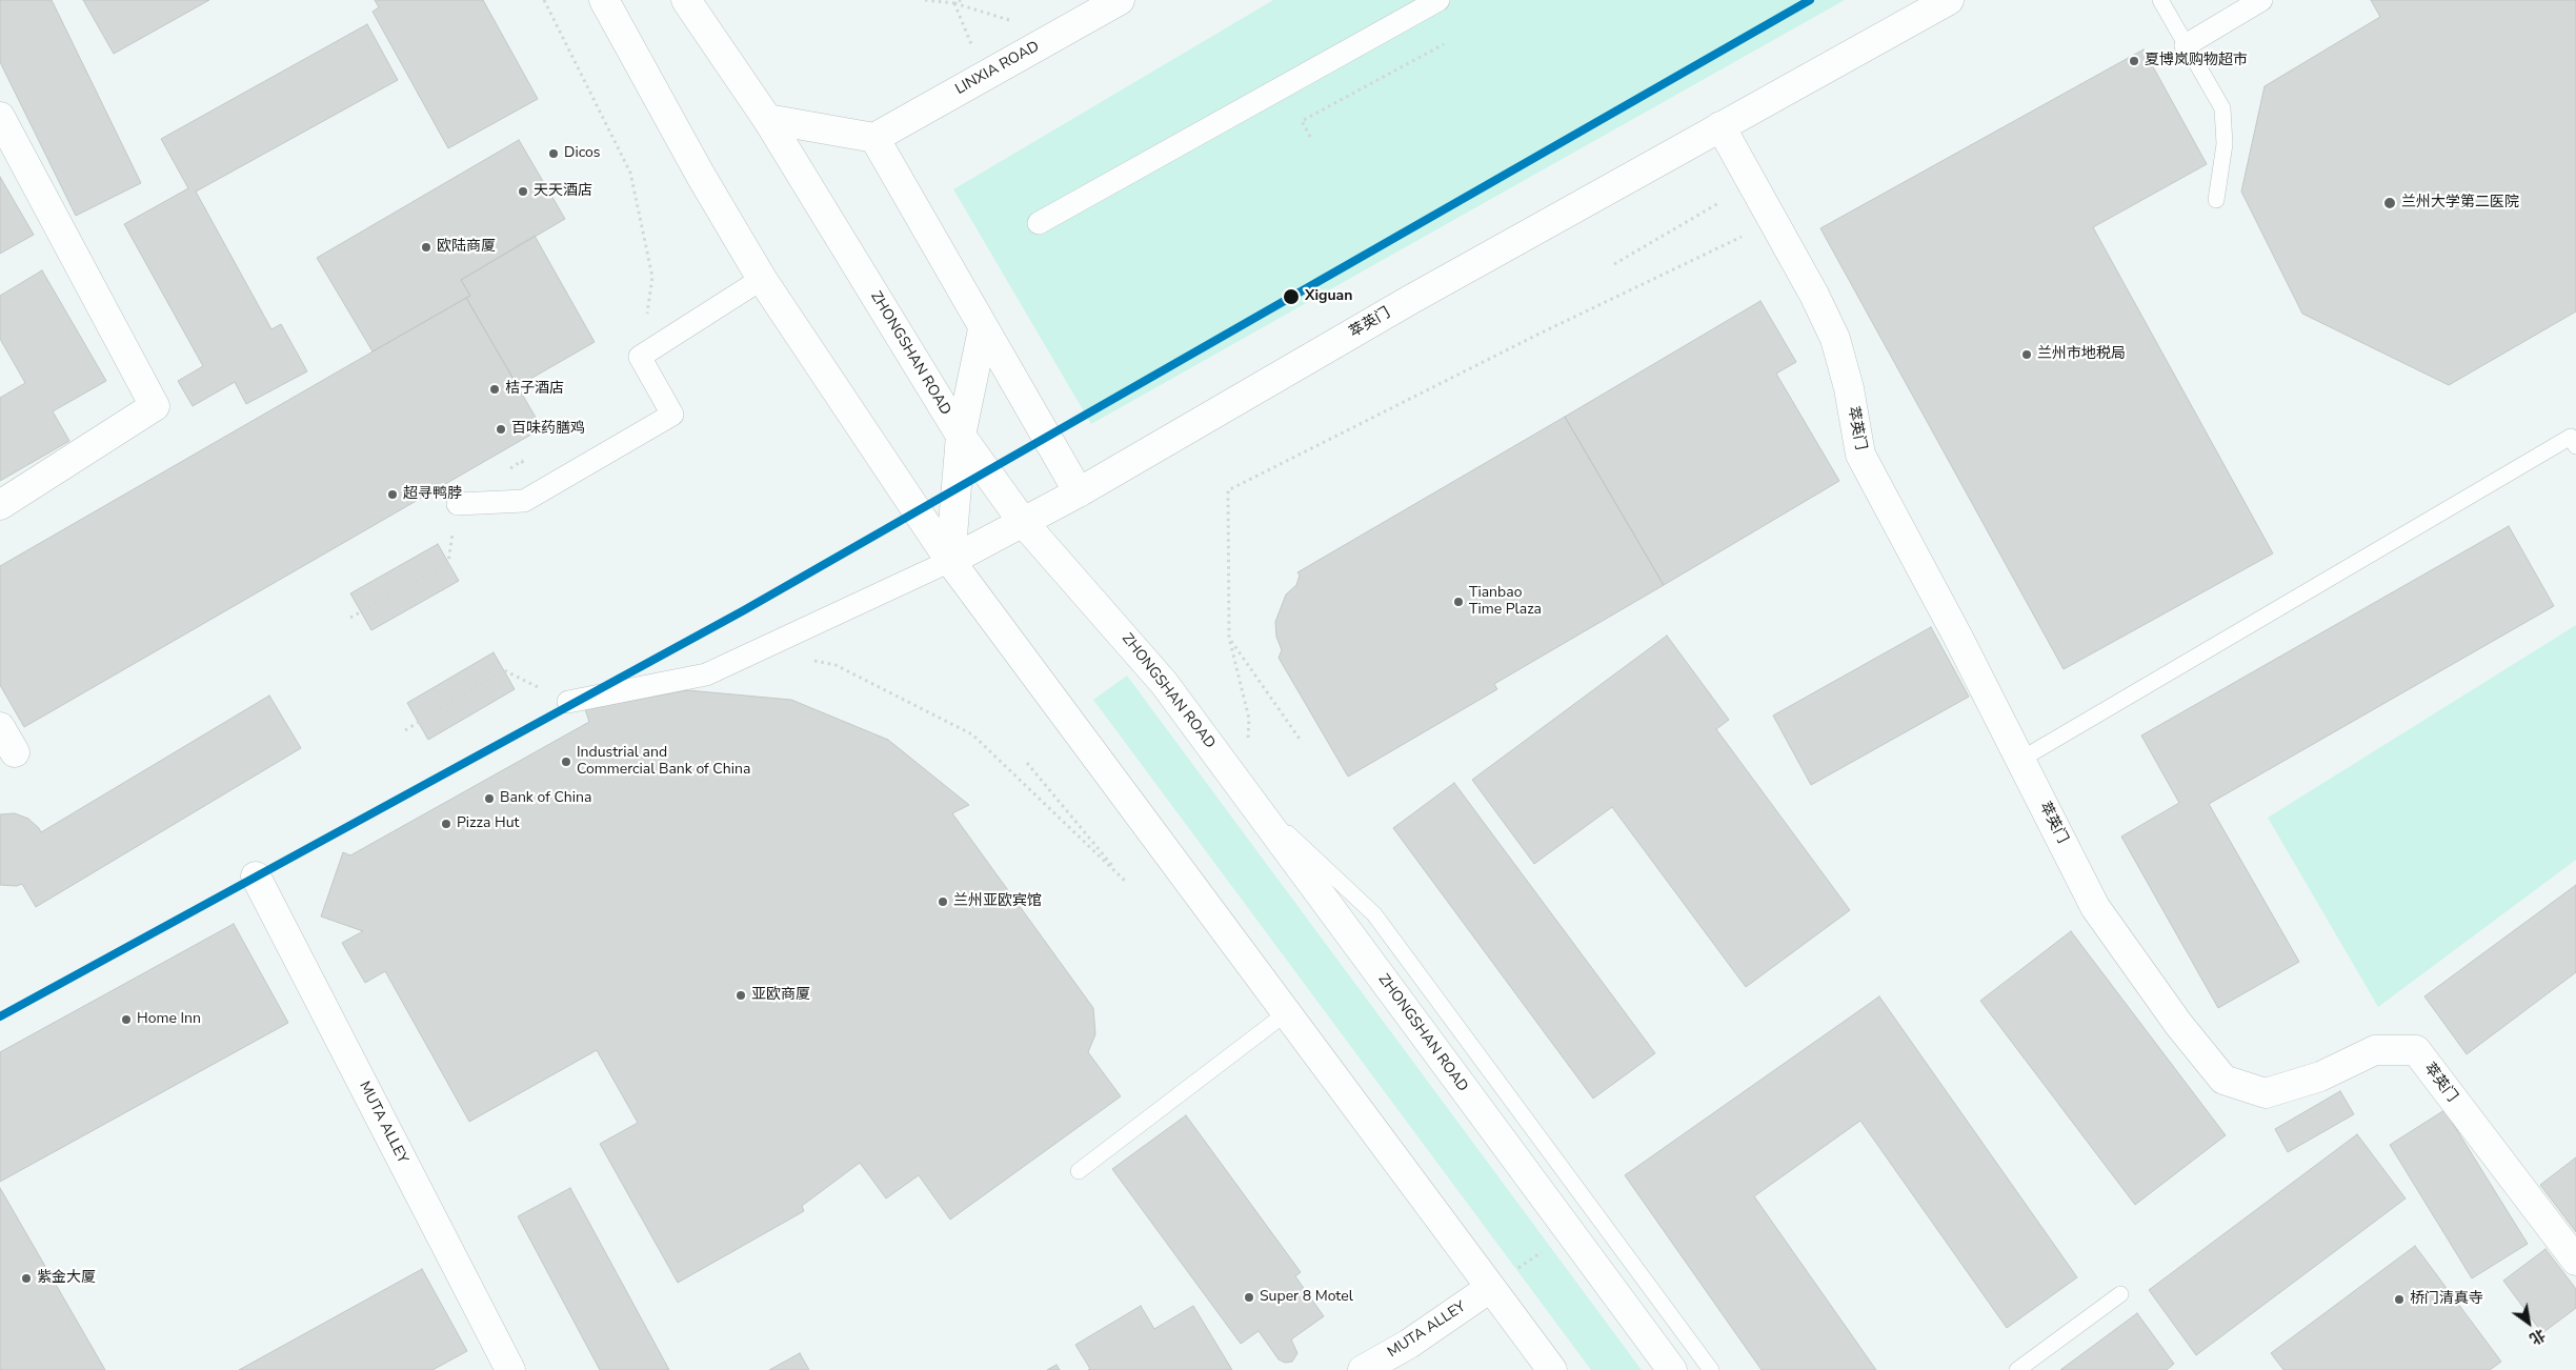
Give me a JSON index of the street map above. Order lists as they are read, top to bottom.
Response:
{
  "streets": {
    "main road": [
      "LINXIA ROAD",
      "萃英门",
      "ZHONGSHAN ROAD",
      "MUTA ALLEY"
    ]
  },
  "crossings": [
    ["萃英门", "ZHONGSHAN ROAD"]
  ],
  "places": [
    "夏博岚购物超市",
    "Dicos",
    "天天酒店",
    "兰州大学第二医院",
    "欧陆商厦",
    "Xiguan",
    "兰州市地税局",
    "桔子酒店",
    "百味药膳鸡",
    "超寻鸭脖",
    "Tianbao Time Plaza",
    "Industrial and Commercial Bank of China",
    "Bank of China",
    "Pizza Hut",
    "兰州亚欧宾馆",
    "亚欧商厦",
    "Home Inn",
    "紫金大厦",
    "Super 8 Motel",
    "桥门清真寺"
  ],
  "north": "bottom right"
}
